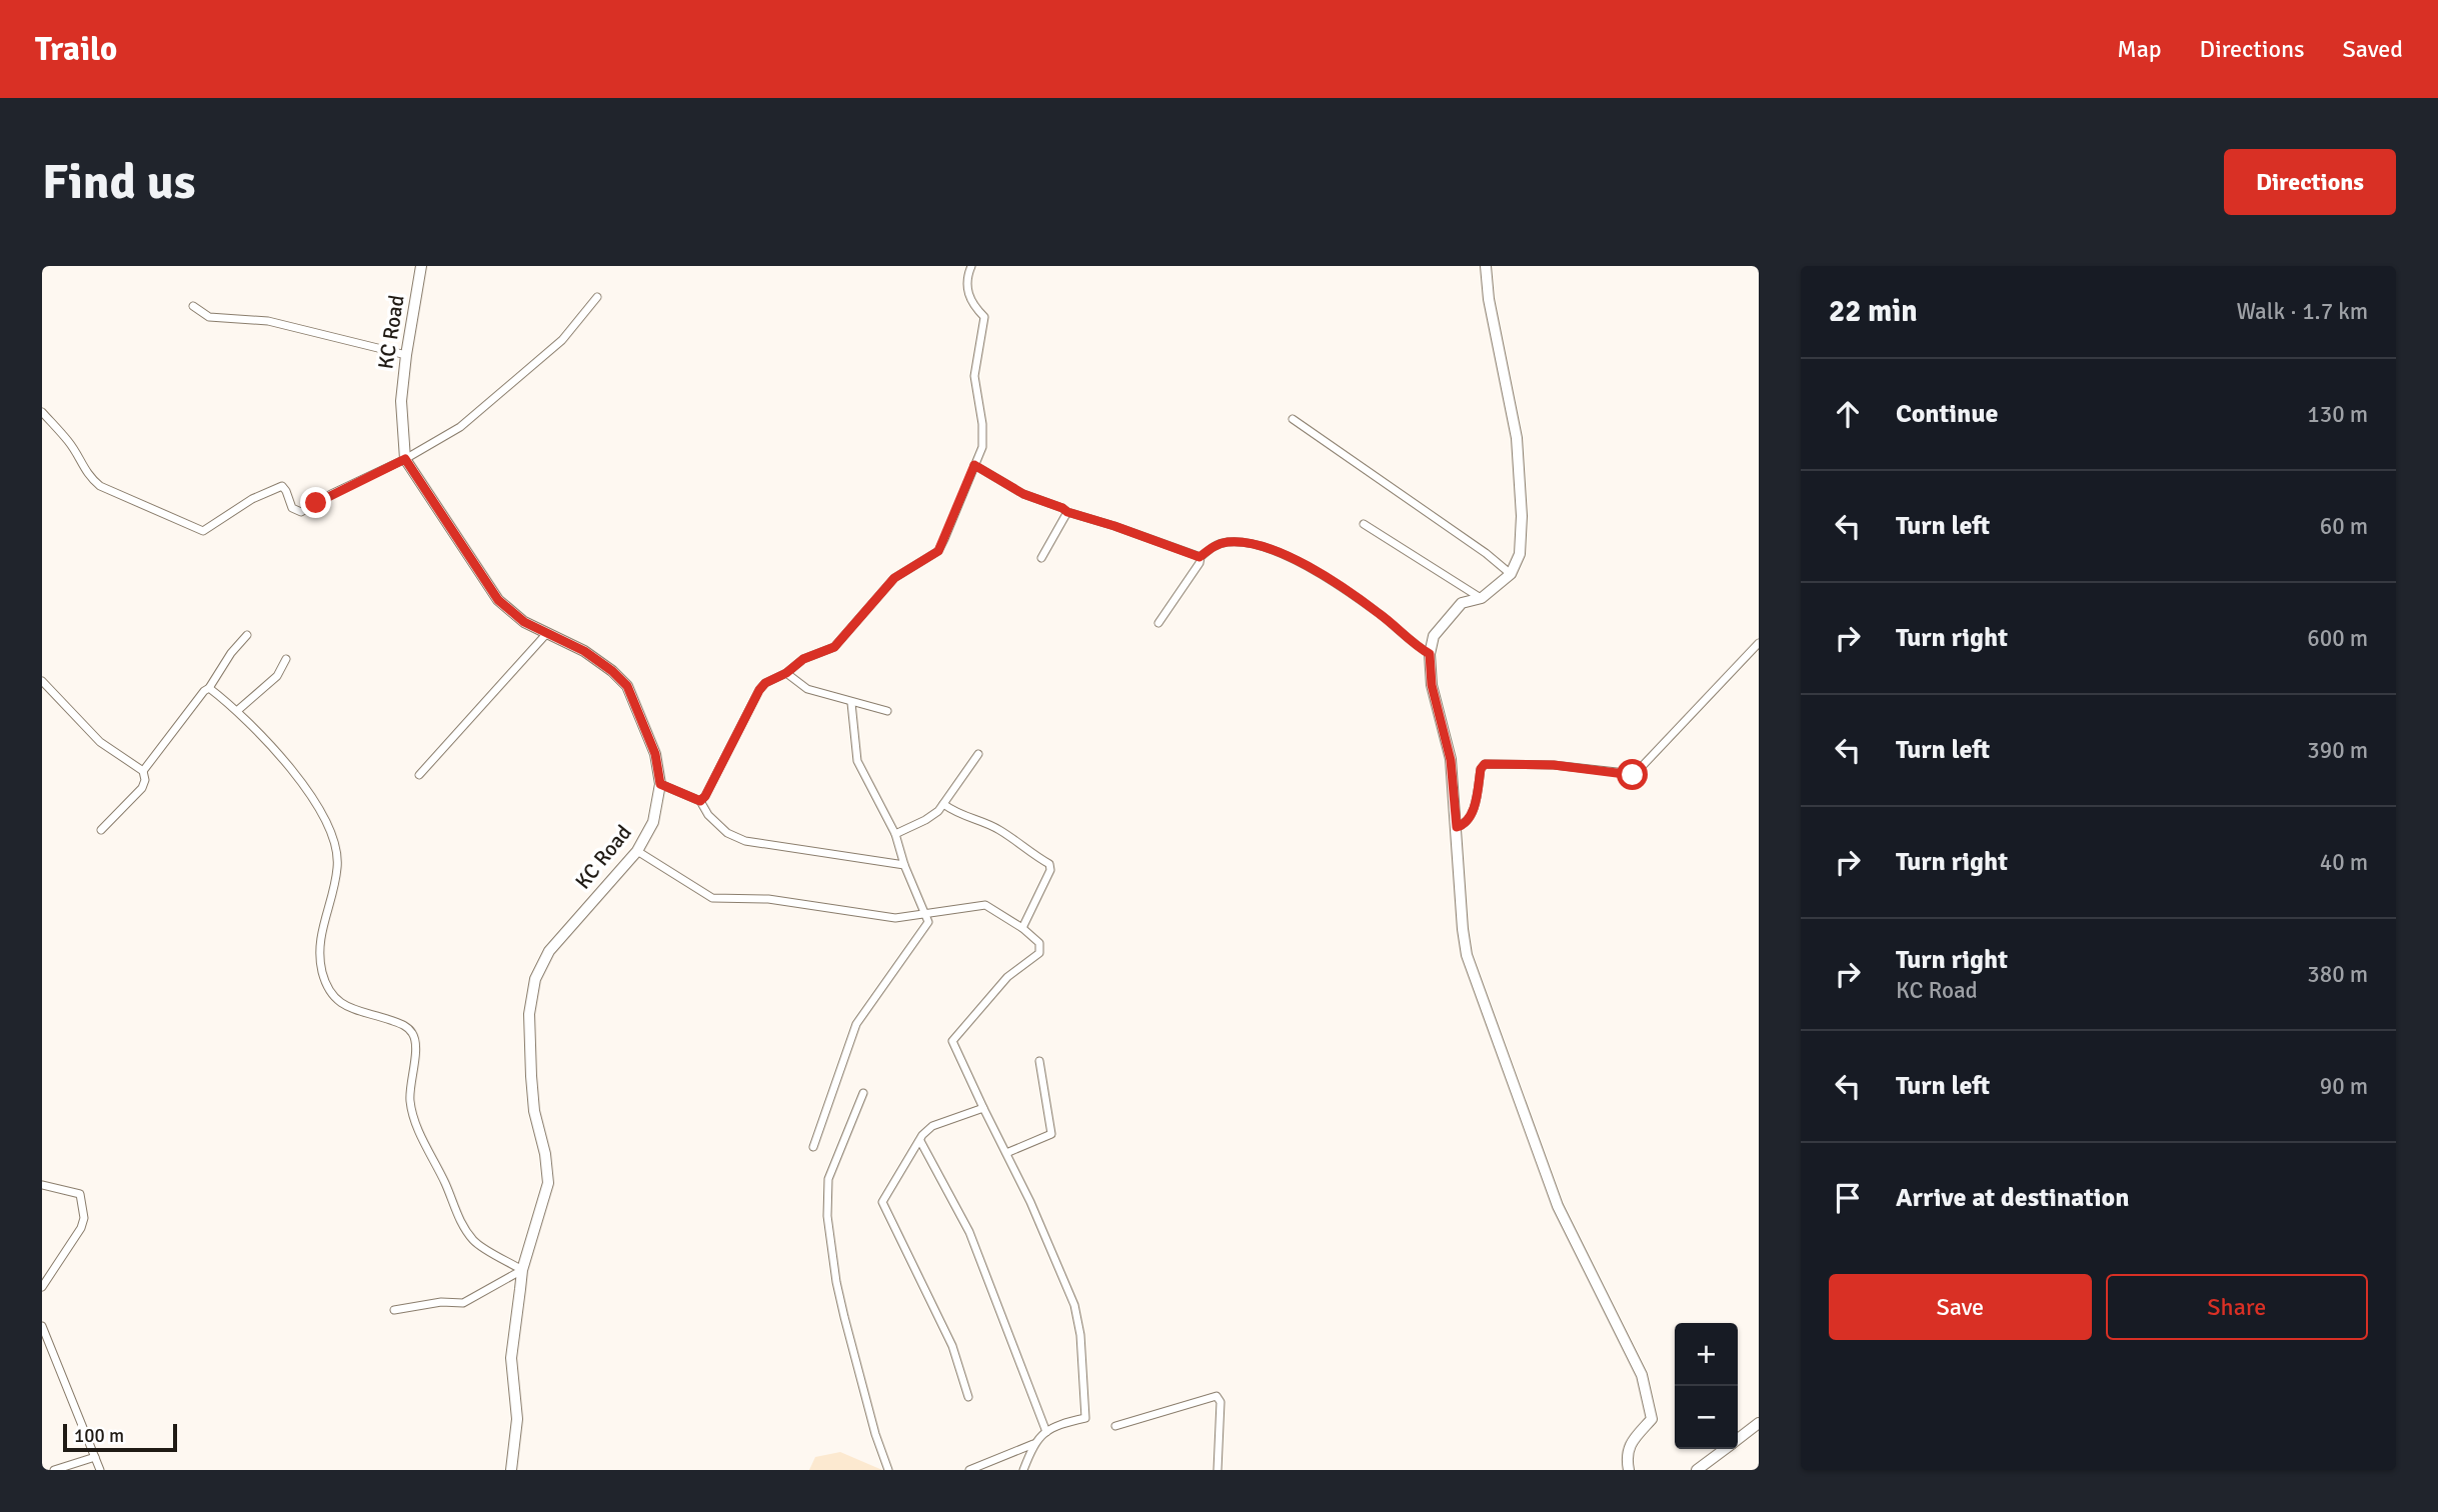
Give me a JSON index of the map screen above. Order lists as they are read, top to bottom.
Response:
{
  "streets": {
    "main road": ["KC Road"]
  },
  "scale_bar": "100 m",
  "page": {
    "header": "Trailo",
    "nav": ["Map", "Directions", "Saved"],
    "buttons": [
      "Directions",
      ["Save", "Share"]
    ],
    "title": "Find us",
    "heading": ["22 min", "Walk · 1.7 km"],
    "list": [
      ["Continue", "130 m"],
      ["Turn left", "60 m"],
      ["Turn right", "600 m"],
      ["Turn left", "390 m"],
      ["Turn right", "40 m"],
      ["Turn right", "KC Road", "380 m"],
      ["Turn left", "90 m"],
      "Arrive at destination"
    ],
    "map_buttons": ["+", "−"],
    "scale": "100 m"
  }
}
